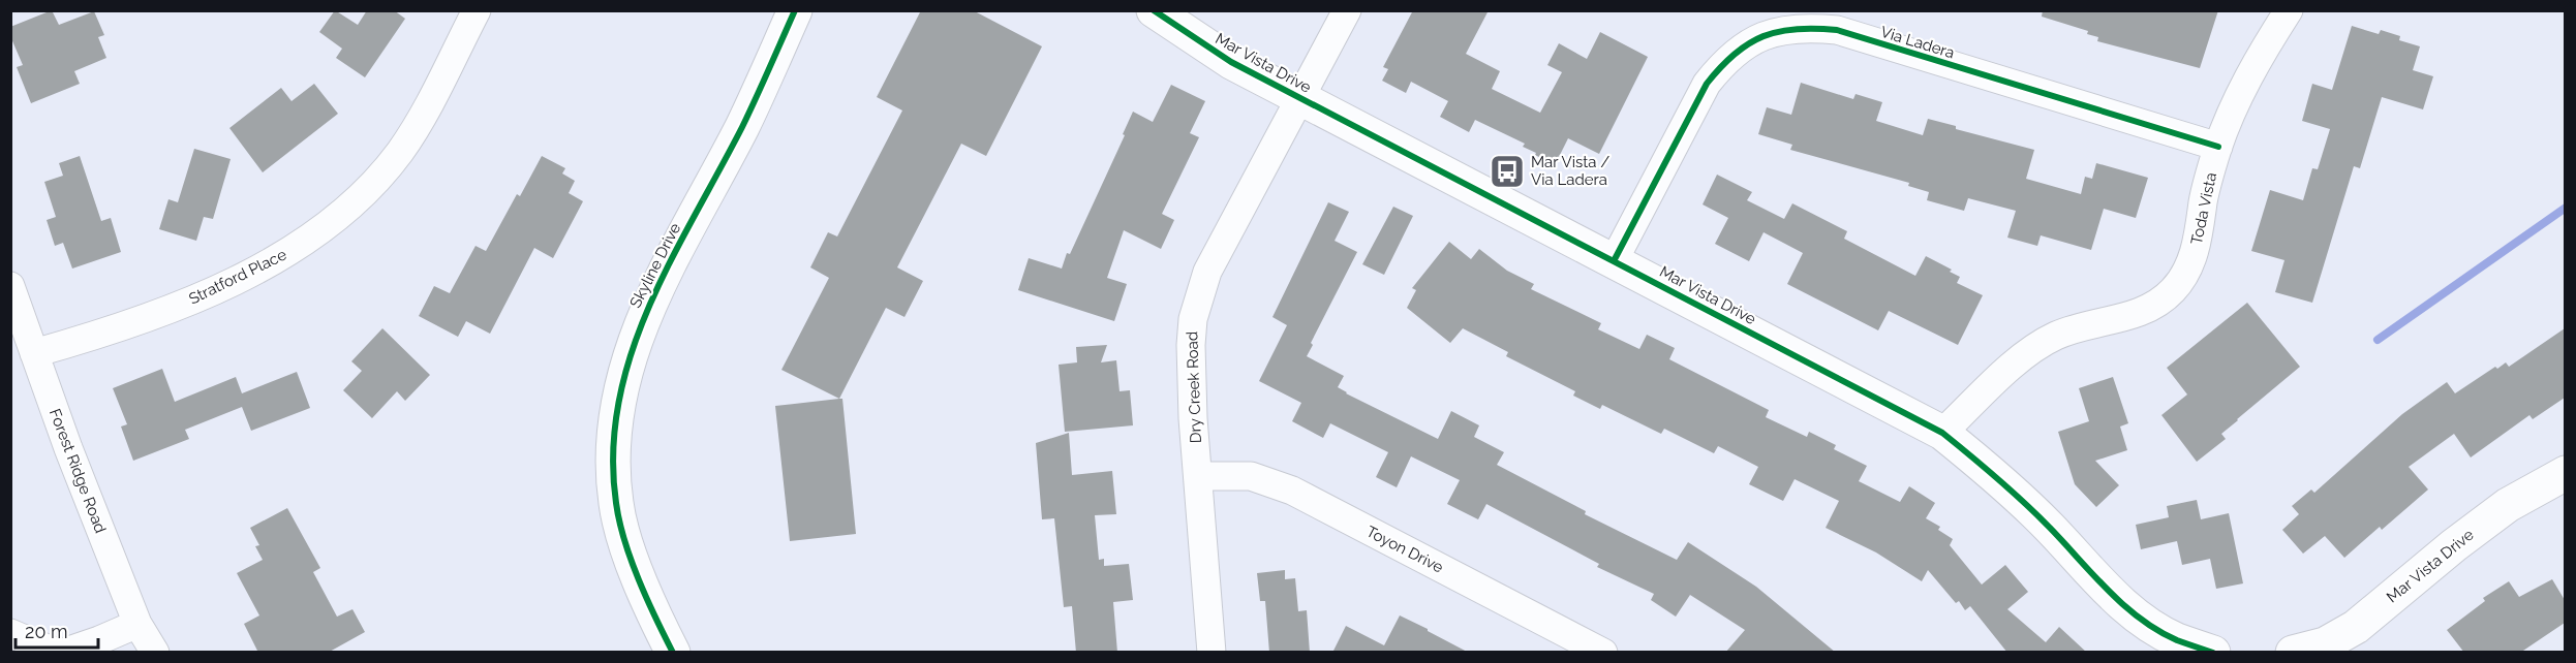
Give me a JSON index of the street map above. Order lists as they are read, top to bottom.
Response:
{
  "streets": {
    "street": [
      "Via Ladera",
      "Mar Vista Drive",
      "Toda Vista",
      "Skyline Drive",
      "Stratford Place",
      "Dry Creek Road",
      "Forest Ridge Road",
      "Toyon Drive"
    ]
  },
  "crossings": [
    ["Via Ladera", "Mar Vista Drive"],
    ["Via Ladera", "Toda Vista"],
    ["Mar Vista Drive", "Toda Vista"],
    ["Mar Vista Drive", "Dry Creek Road"],
    ["Stratford Place", "Forest Ridge Road"],
    ["Dry Creek Road", "Toyon Drive"]
  ],
  "places": {
    "bus stop": ["Mar Vista / Via Ladera"]
  },
  "scale_bar": "20 m"
}
